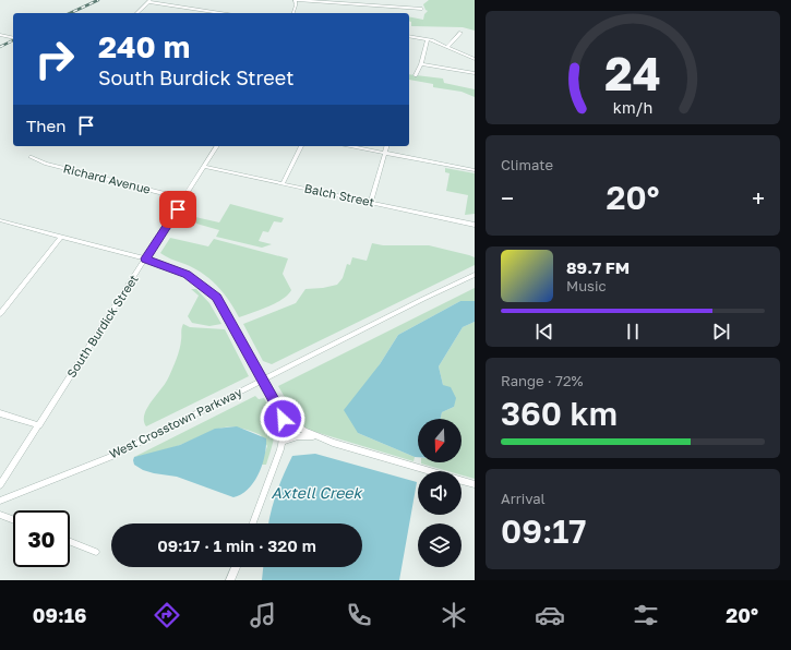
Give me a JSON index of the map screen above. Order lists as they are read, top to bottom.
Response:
{
  "streets": {
    "street": [
      "Richard Avenue",
      "Balch Street",
      "South Burdick Street",
      "West Crosstown Parkway"
    ]
  },
  "crossings": [
    ["Richard Avenue", "South Burdick Street"],
    ["Balch Street", "South Burdick Street"]
  ],
  "water": ["Axtell Creek"],
  "north": "bottom",
  "page": {
    "turn": ["240 m", "South Burdick Street"],
    "then": "Then",
    "tile": [
      "Climate",
      ["Range · 72%", "360 km"],
      ["Arrival", "09:17"]
    ],
    "heat": ["−", "20°", "+"],
    "song": ["89.7 FM", "Music"],
    "limit": "30",
    "trip": "09:17 · 1 min · 320 m",
    "tabs": ["09:16", "20°"],
    "gauge": ["24", "km/h"]
  }
}
